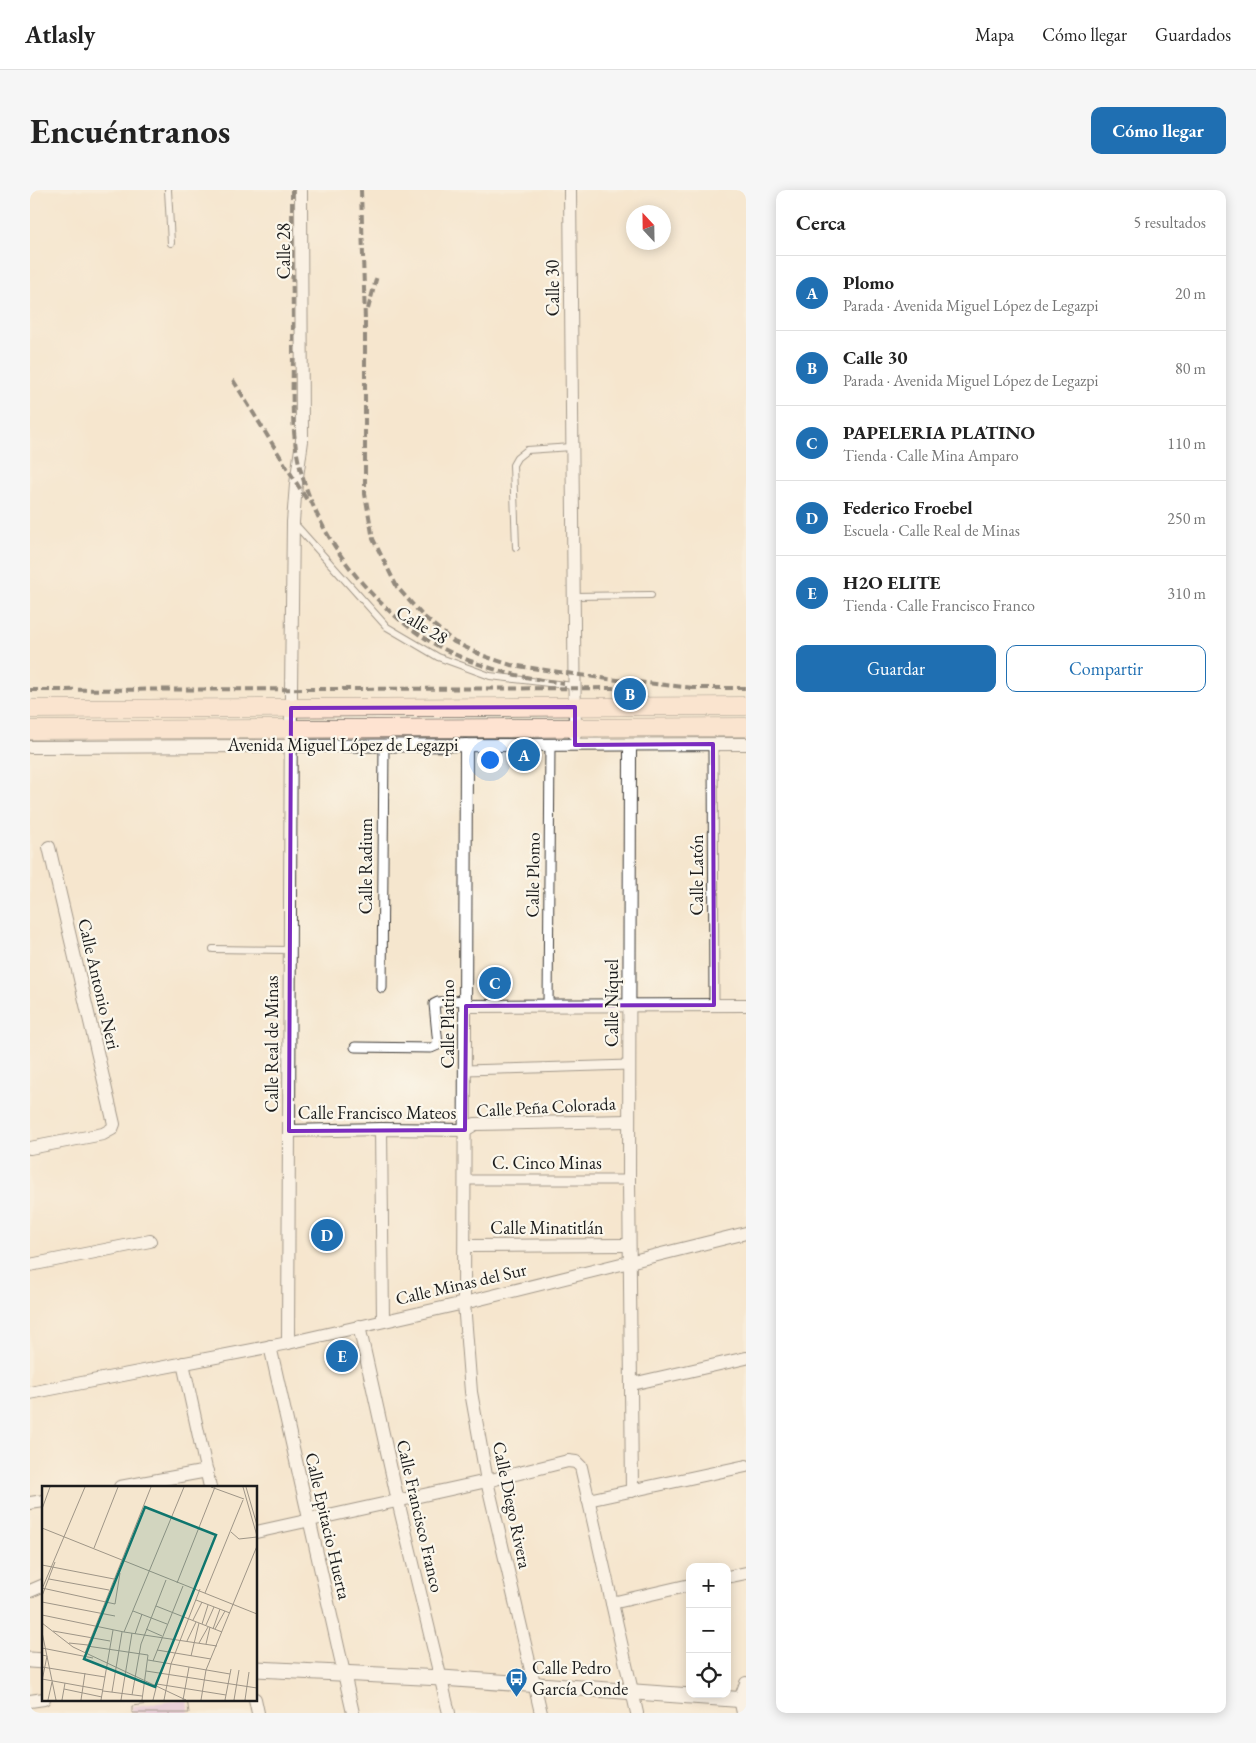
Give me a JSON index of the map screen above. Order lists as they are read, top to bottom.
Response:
{
  "streets": {
    "main road": ["Avenida Miguel López de Legazpi"],
    "street": [
      "Calle 28",
      "Calle 30",
      "Calle Radium",
      "Calle Plomo",
      "Calle Latón",
      "Calle Antonio Neri",
      "Calle Níquel",
      "Calle Platino",
      "Calle Real de Minas",
      "Calle Peña Colorada",
      "Calle Francisco Mateos",
      "C. Cinco Minas",
      "Calle Minatitlán",
      "Calle Minas del Sur",
      "Calle Diego Rivera",
      "Calle Francisco Franco",
      "Calle Epitacio Huerta"
    ]
  },
  "crossings": [
    ["Calle 28", "Calle 30"],
    ["Calle 28", "Avenida Miguel López de Legazpi"],
    ["Calle 28", "Calle Real de Minas"],
    ["Calle 30", "Avenida Miguel López de Legazpi"],
    ["Avenida Miguel López de Legazpi", "Calle Radium"],
    ["Avenida Miguel López de Legazpi", "Calle Plomo"],
    ["Avenida Miguel López de Legazpi", "Calle Latón"],
    ["Avenida Miguel López de Legazpi", "Calle Níquel"],
    ["Avenida Miguel López de Legazpi", "Calle Platino"],
    ["Avenida Miguel López de Legazpi", "Calle Real de Minas"],
    ["Calle Níquel", "Calle Peña Colorada"],
    ["Calle Níquel", "C. Cinco Minas"],
    ["Calle Níquel", "Calle Minatitlán"],
    ["Calle Níquel", "Calle Minas del Sur"],
    ["Calle Platino", "Calle Peña Colorada"],
    ["Calle Platino", "Calle Francisco Mateos"],
    ["Calle Platino", "C. Cinco Minas"],
    ["Calle Platino", "Calle Minatitlán"],
    ["Calle Platino", "Calle Minas del Sur"],
    ["Calle Platino", "Calle Diego Rivera"],
    ["Calle Real de Minas", "Calle Francisco Mateos"],
    ["Calle Real de Minas", "Calle Minas del Sur"],
    ["Calle Peña Colorada", "Calle Francisco Mateos"],
    ["Calle Minas del Sur", "Calle Diego Rivera"],
    ["Calle Minas del Sur", "Calle Francisco Franco"],
    ["Calle Minas del Sur", "Calle Epitacio Huerta"]
  ],
  "places": {
    "bus stop": ["Calle Pedro García Conde"]
  },
  "north": "top",
  "page": {
    "header": "Atlasly",
    "nav": ["Mapa", "Cómo llegar", "Guardados"],
    "buttons": [
      "Cómo llegar",
      ["Guardar", "Compartir"]
    ],
    "title": "Encuéntranos",
    "heading": ["Cerca", "5 resultados"],
    "list": [
      {
        "mark": "A",
        "name": "Plomo",
        "note": "Parada · Avenida Miguel López de Legazpi",
        "value": "20 m"
      },
      {
        "mark": "B",
        "name": "Calle 30",
        "note": "Parada · Avenida Miguel López de Legazpi",
        "value": "80 m"
      },
      {
        "mark": "C",
        "name": "PAPELERIA PLATINO",
        "note": "Tienda · Calle Mina Amparo",
        "value": "110 m"
      },
      {
        "mark": "D",
        "name": "Federico Froebel",
        "note": "Escuela · Calle Real de Minas",
        "value": "250 m"
      },
      {
        "mark": "E",
        "name": "H2O ELITE",
        "note": "Tienda · Calle Francisco Franco",
        "value": "310 m"
      }
    ],
    "pins": [
      "B",
      "A",
      "C",
      "D",
      "E"
    ],
    "map_buttons": ["+", "−"]
  }
}
